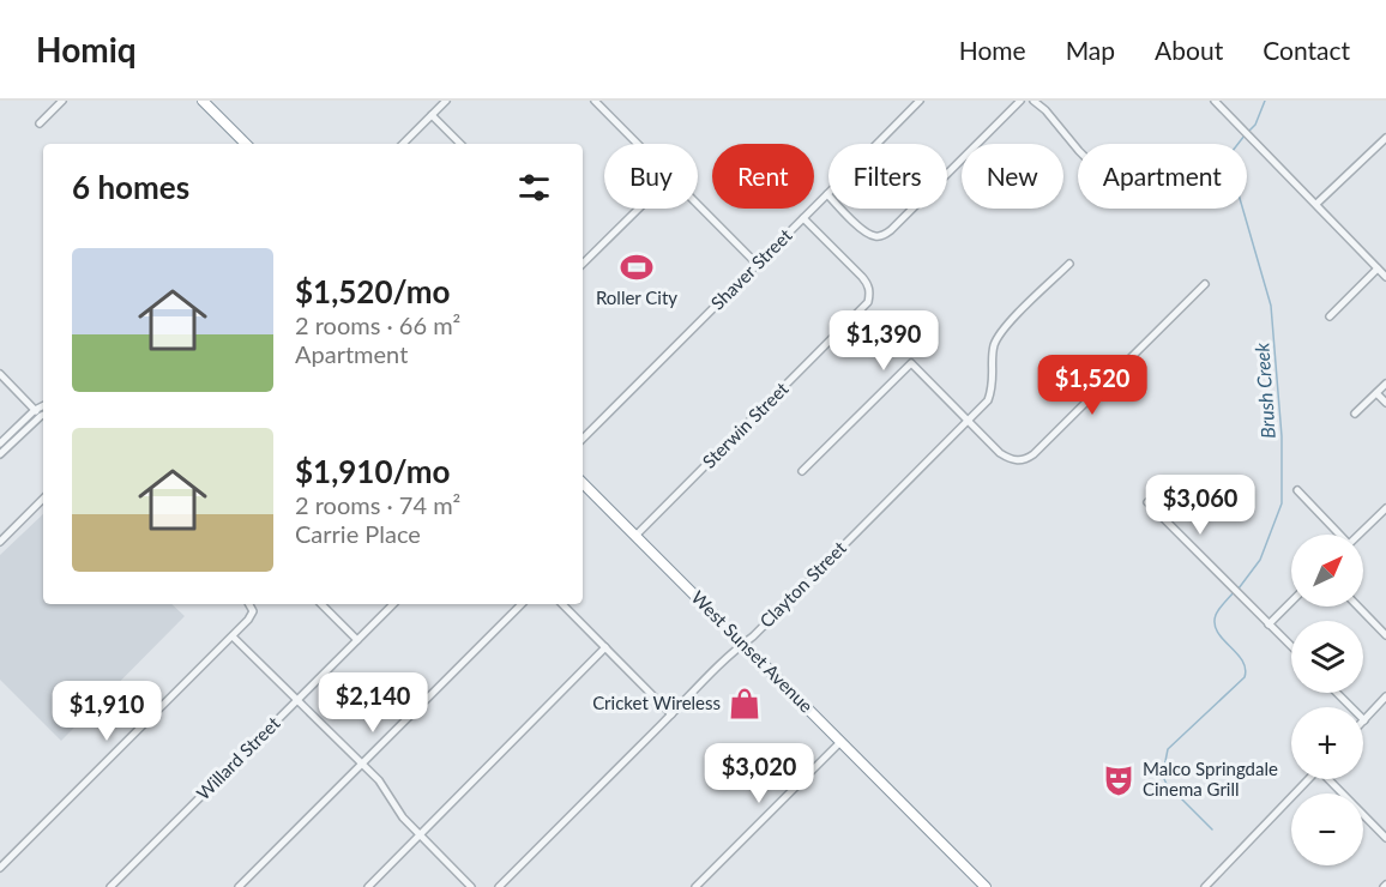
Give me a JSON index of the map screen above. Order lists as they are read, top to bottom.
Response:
{
  "streets": {
    "highway": ["West Sunset Avenue"],
    "street": [
      "Shaver Street",
      "Sterwin Street",
      "Clayton Street",
      "Willard Street"
    ]
  },
  "crossings": [
    ["Shaver Street", "Sterwin Street"],
    ["Sterwin Street", "West Sunset Avenue"],
    ["Clayton Street", "West Sunset Avenue"]
  ],
  "water": ["Brush Creek"],
  "places": {
    "sports": ["Roller City"],
    "shop": ["Cricket Wireless"],
    "theatre": ["Malco Springdale Cinema Grill"]
  },
  "north": "top right",
  "page": {
    "header": "Homiq",
    "nav": [
      "Home",
      "Map",
      "About",
      "Contact"
    ],
    "chip": [
      "Buy",
      "Rent",
      "Filters",
      "New",
      "Apartment"
    ],
    "heading": "6 homes",
    "list": [
      {
        "name": "$1,520/mo",
        "note": "2 rooms · 66 m² · Apartment"
      },
      {
        "name": "$1,910/mo",
        "note": "2 rooms · 74 m² · Carrie Place"
      }
    ],
    "price": [
      "$1,390",
      "$1,520",
      "$3,060",
      "$2,140",
      "$1,910",
      "$3,020"
    ],
    "map_buttons": ["+", "−"]
  }
}
